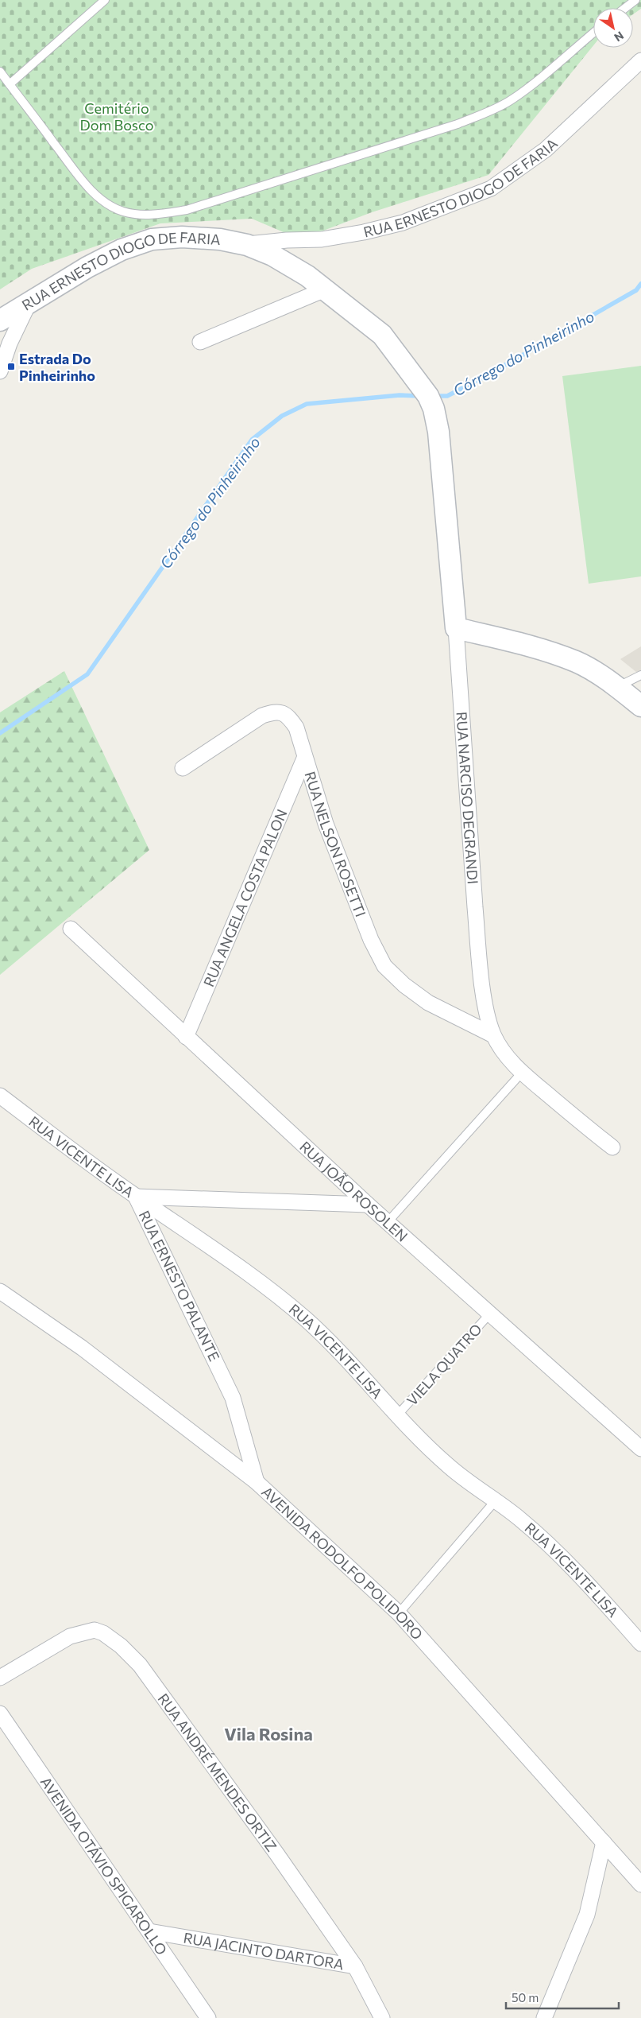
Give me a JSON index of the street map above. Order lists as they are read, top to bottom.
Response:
{
  "streets": {
    "main road": ["RUA ERNESTO DIOGO DE FARIA", "RUA NARCISO DEGRANDI"],
    "street": [
      "RUA NELSON ROSETTI",
      "RUA ANGELA COSTA PALON",
      "RUA VICENTE LISA",
      "RUA JOÃO ROSOLEN",
      "RUA ERNESTO PALANTE",
      "AVENIDA RODOLFO POLIDORO",
      "RUA ANDRÉ MENDES ORTIZ",
      "AVENIDA OTÁVIO SPIGAROLLO",
      "RUA JACINTO DARTORA"
    ],
    "lane": ["VIELA QUATRO"]
  },
  "crossings": [
    ["RUA ERNESTO DIOGO DE FARIA", "RUA NARCISO DEGRANDI"],
    ["RUA NARCISO DEGRANDI", "RUA NELSON ROSETTI"],
    ["RUA NELSON ROSETTI", "RUA ANGELA COSTA PALON"],
    ["RUA ANGELA COSTA PALON", "RUA JOÃO ROSOLEN"],
    ["RUA VICENTE LISA", "RUA ERNESTO PALANTE"],
    ["RUA VICENTE LISA", "VIELA QUATRO"],
    ["RUA JOÃO ROSOLEN", "RUA ERNESTO PALANTE"],
    ["RUA JOÃO ROSOLEN", "VIELA QUATRO"],
    ["RUA ERNESTO PALANTE", "AVENIDA RODOLFO POLIDORO"],
    ["RUA ANDRÉ MENDES ORTIZ", "RUA JACINTO DARTORA"],
    ["AVENIDA OTÁVIO SPIGAROLLO", "RUA JACINTO DARTORA"]
  ],
  "districts": ["Vila Rosina"],
  "water": ["Córrego do Pinheirinho"],
  "parks": ["Cemitério Dom Bosco"],
  "places": {
    "transit": ["Estrada Do Pinheirinho"]
  },
  "scale_bar": "50 m",
  "north": "bottom right"
}
